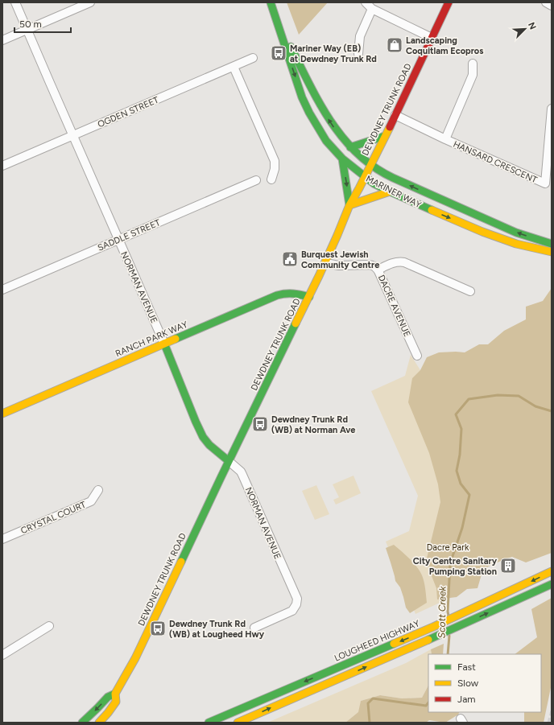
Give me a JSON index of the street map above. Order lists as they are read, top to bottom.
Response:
{
  "streets": {
    "main road": [
      "DEWDNEY TRUNK ROAD",
      "MARINER WAY",
      "NORMAN AVENUE",
      "RANCH PARK WAY",
      "LOUGHEED HIGHWAY"
    ],
    "street": [
      "OGDEN STREET",
      "HANSARD CRESCENT",
      "SADDLE STREET",
      "DACRE AVENUE",
      "CRYSTAL COURT"
    ]
  },
  "crossings": [
    ["DEWDNEY TRUNK ROAD", "HANSARD CRESCENT"],
    ["DEWDNEY TRUNK ROAD", "MARINER WAY"],
    ["DEWDNEY TRUNK ROAD", "NORMAN AVENUE"],
    ["DEWDNEY TRUNK ROAD", "DACRE AVENUE"],
    ["DEWDNEY TRUNK ROAD", "RANCH PARK WAY"],
    ["OGDEN STREET", "NORMAN AVENUE"],
    ["SADDLE STREET", "NORMAN AVENUE"],
    ["NORMAN AVENUE", "RANCH PARK WAY"]
  ],
  "water": ["Scott Creek"],
  "parks": ["Dacre Park"],
  "places": {
    "shop": ["Landscaping Coquitlam Ecopros"],
    "bus stop": ["Mariner Way (EB) at Dewdney Trunk Rd", "Dewdney Trunk Rd (WB) at Norman Ave", "Dewdney Trunk Rd (WB) at Lougheed Hwy"],
    "public building": ["Burquest Jewish Community Centre"],
    "building": ["City Centre Sanitary Pumping Station"]
  },
  "legend": ["Fast", "Slow", "Jam"],
  "scale_bar": "50 m",
  "north": "top right"
}
